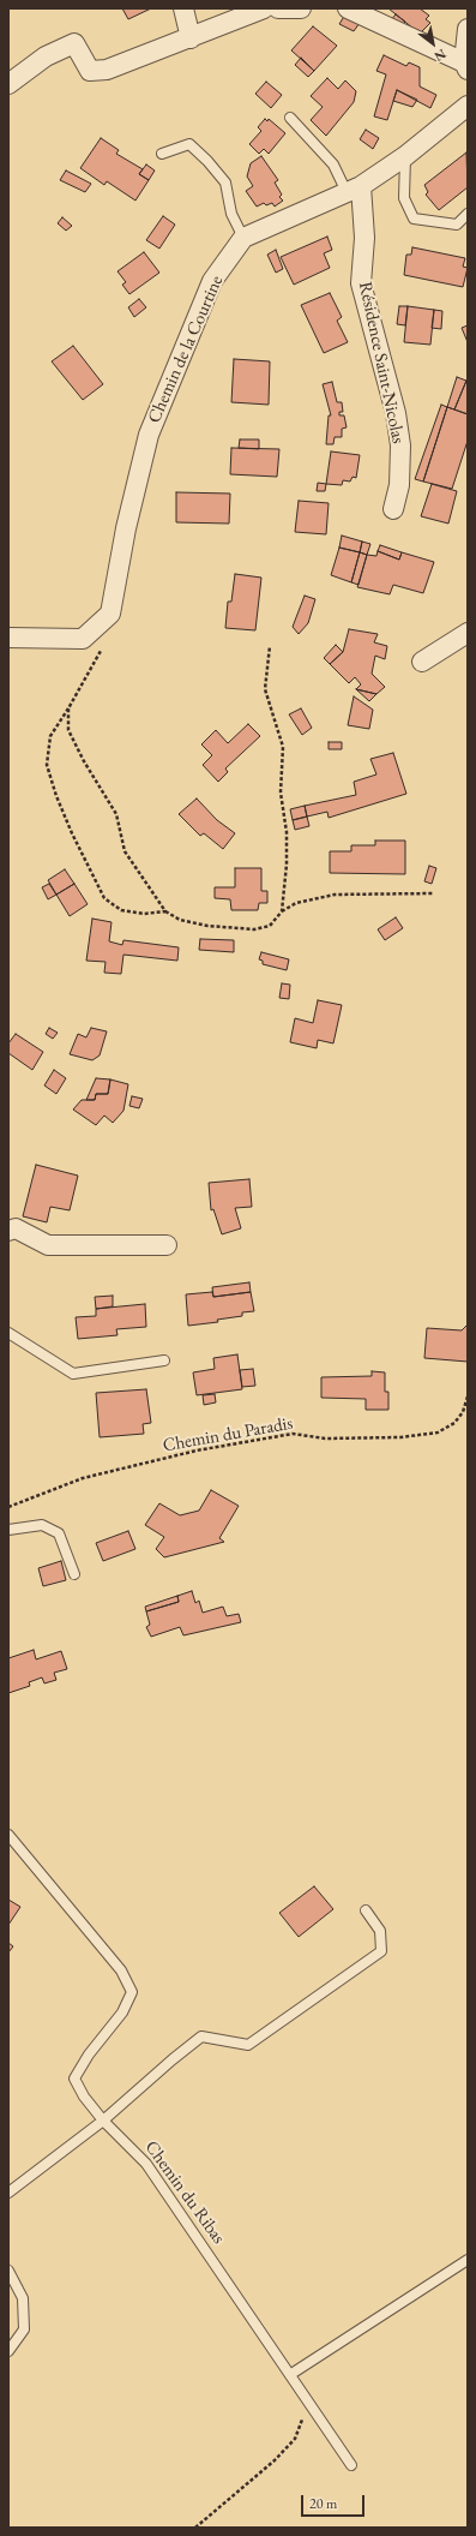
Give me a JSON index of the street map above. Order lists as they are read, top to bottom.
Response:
{
  "streets": {
    "street": ["Chemin de la Courtine", "Résidence Saint-Nicolas"],
    "lane": ["Chemin du Ribas"],
    "path": ["Chemin du Paradis"]
  },
  "scale_bar": "20 m",
  "north": "bottom right"
}
